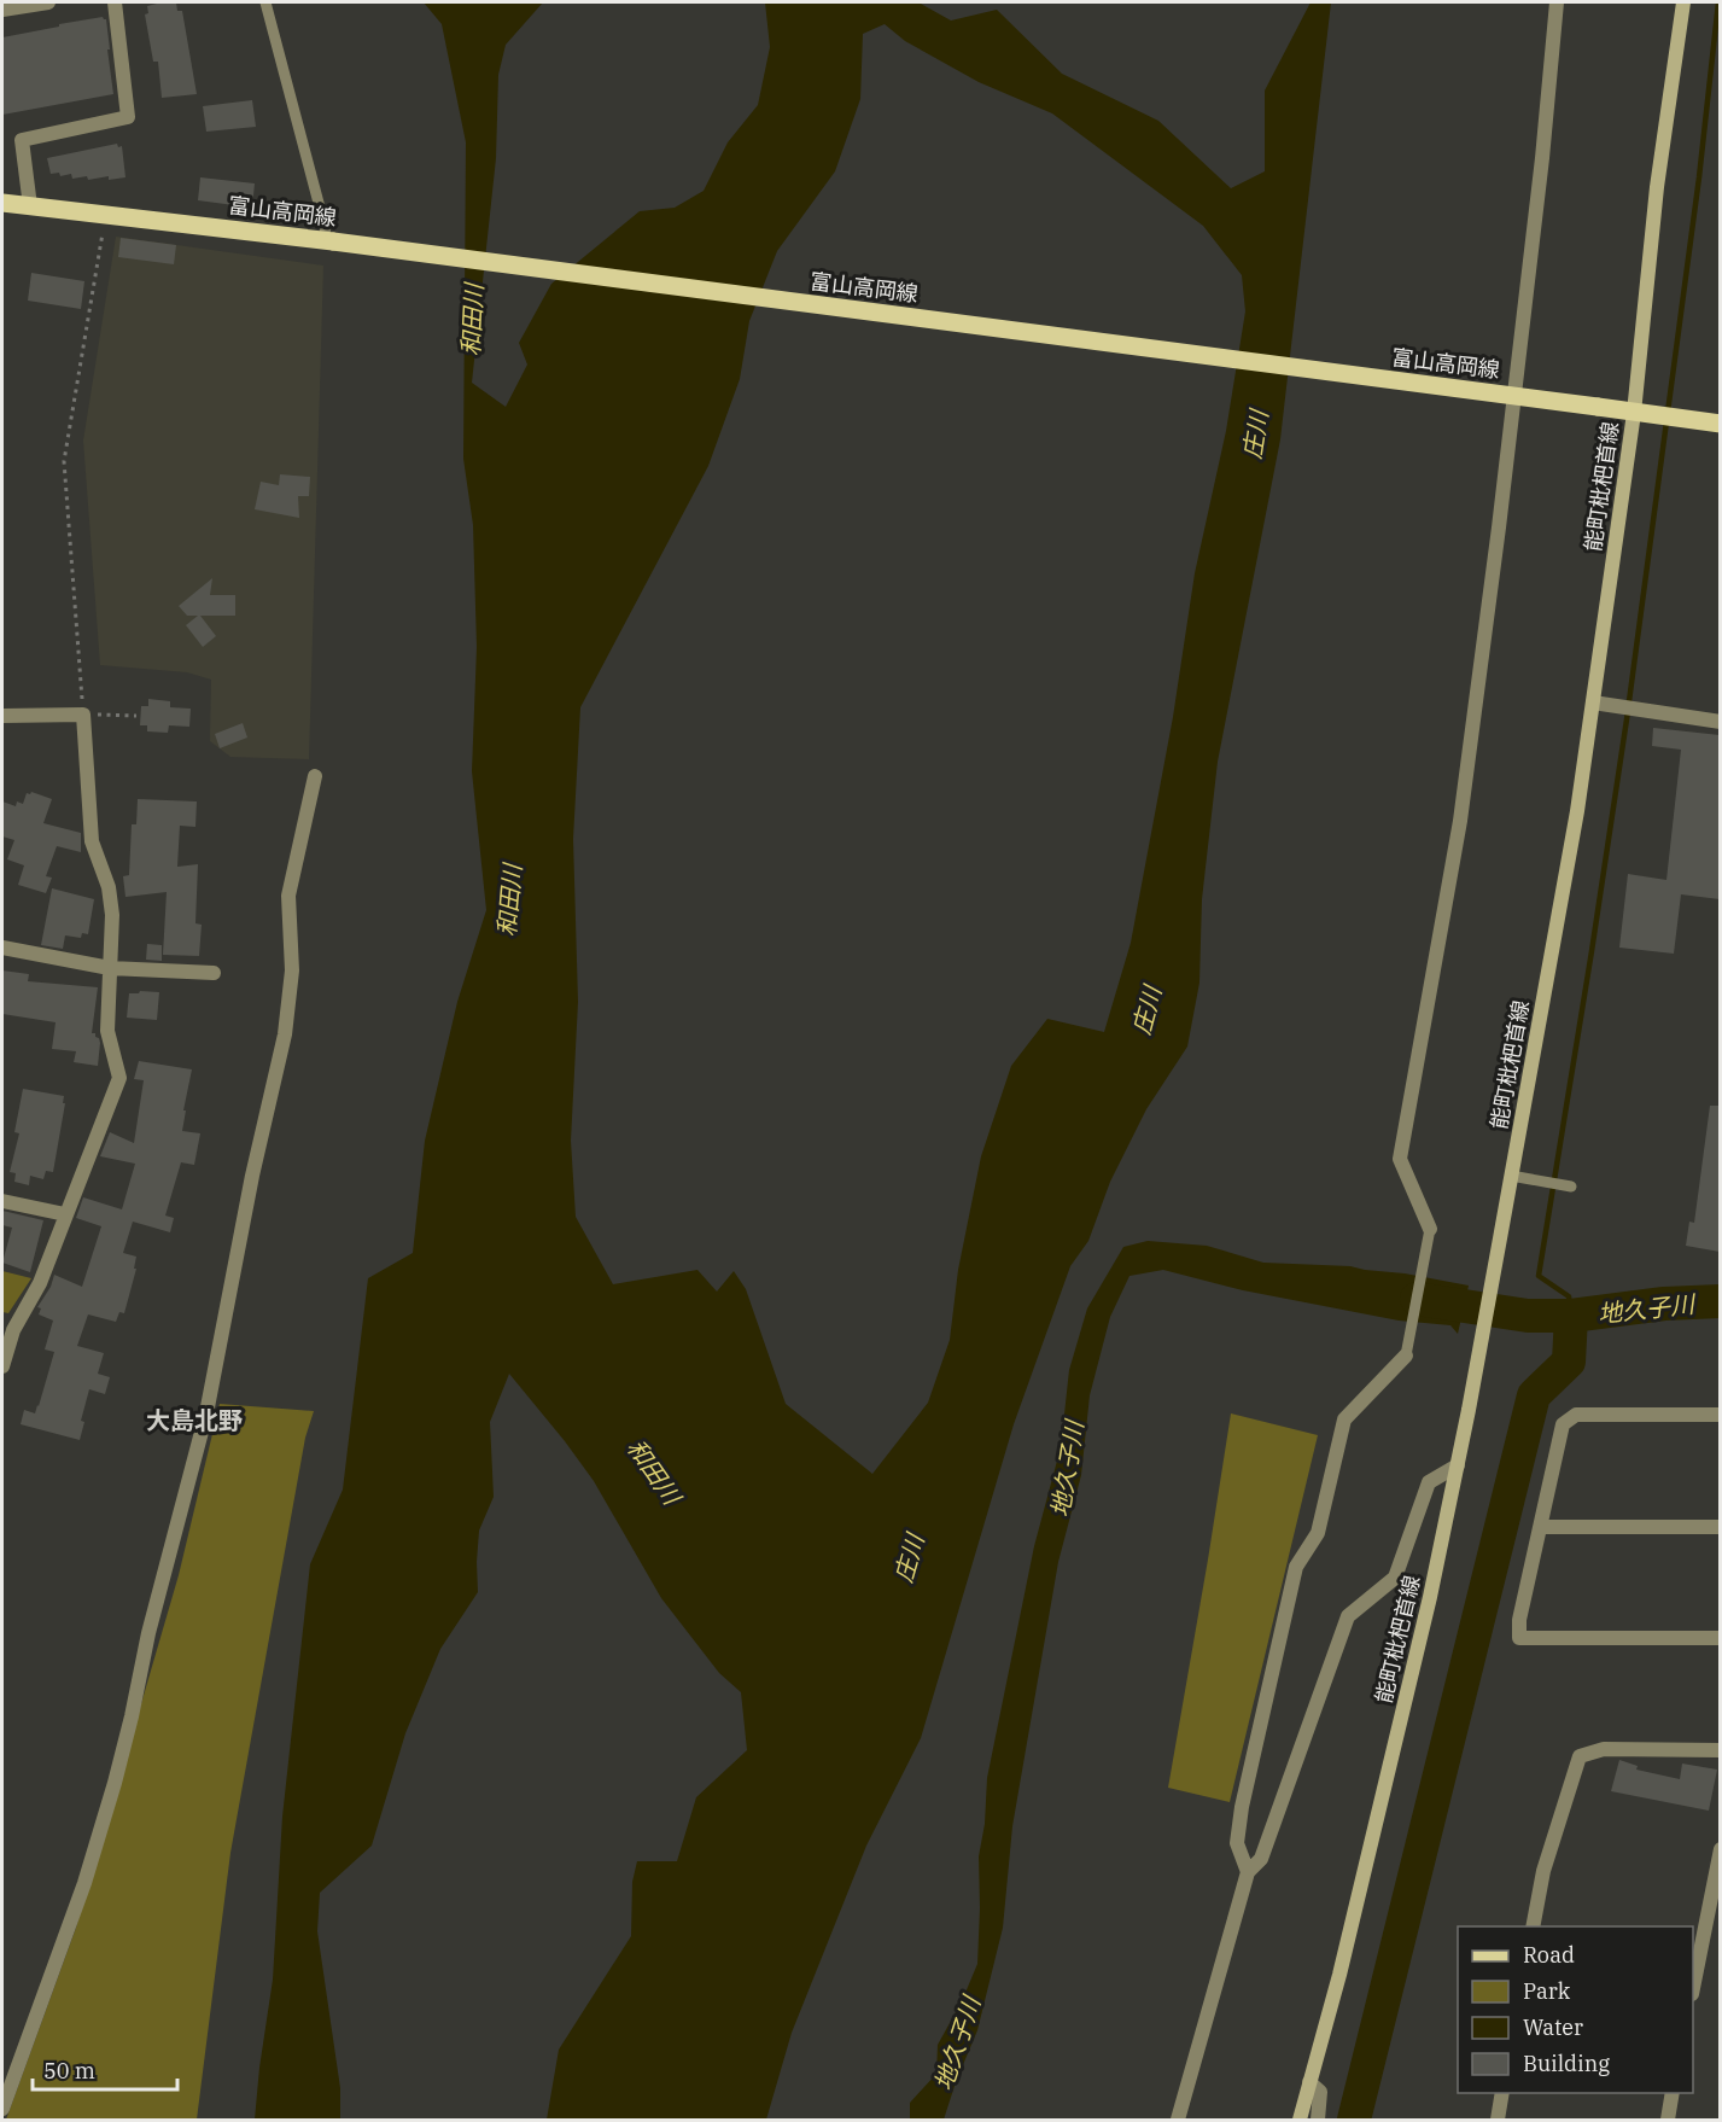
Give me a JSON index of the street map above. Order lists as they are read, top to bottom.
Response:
{
  "streets": {
    "main road": ["富山高岡線", "能町枇杷首線"]
  },
  "crossings": [
    ["富山高岡線", "能町枇杷首線"]
  ],
  "districts": ["大島北野"],
  "water": ["和田川", "庄川", "地久子川"],
  "legend": [
    "Road",
    "Park",
    "Water",
    "Building"
  ],
  "scale_bar": "50 m"
}
